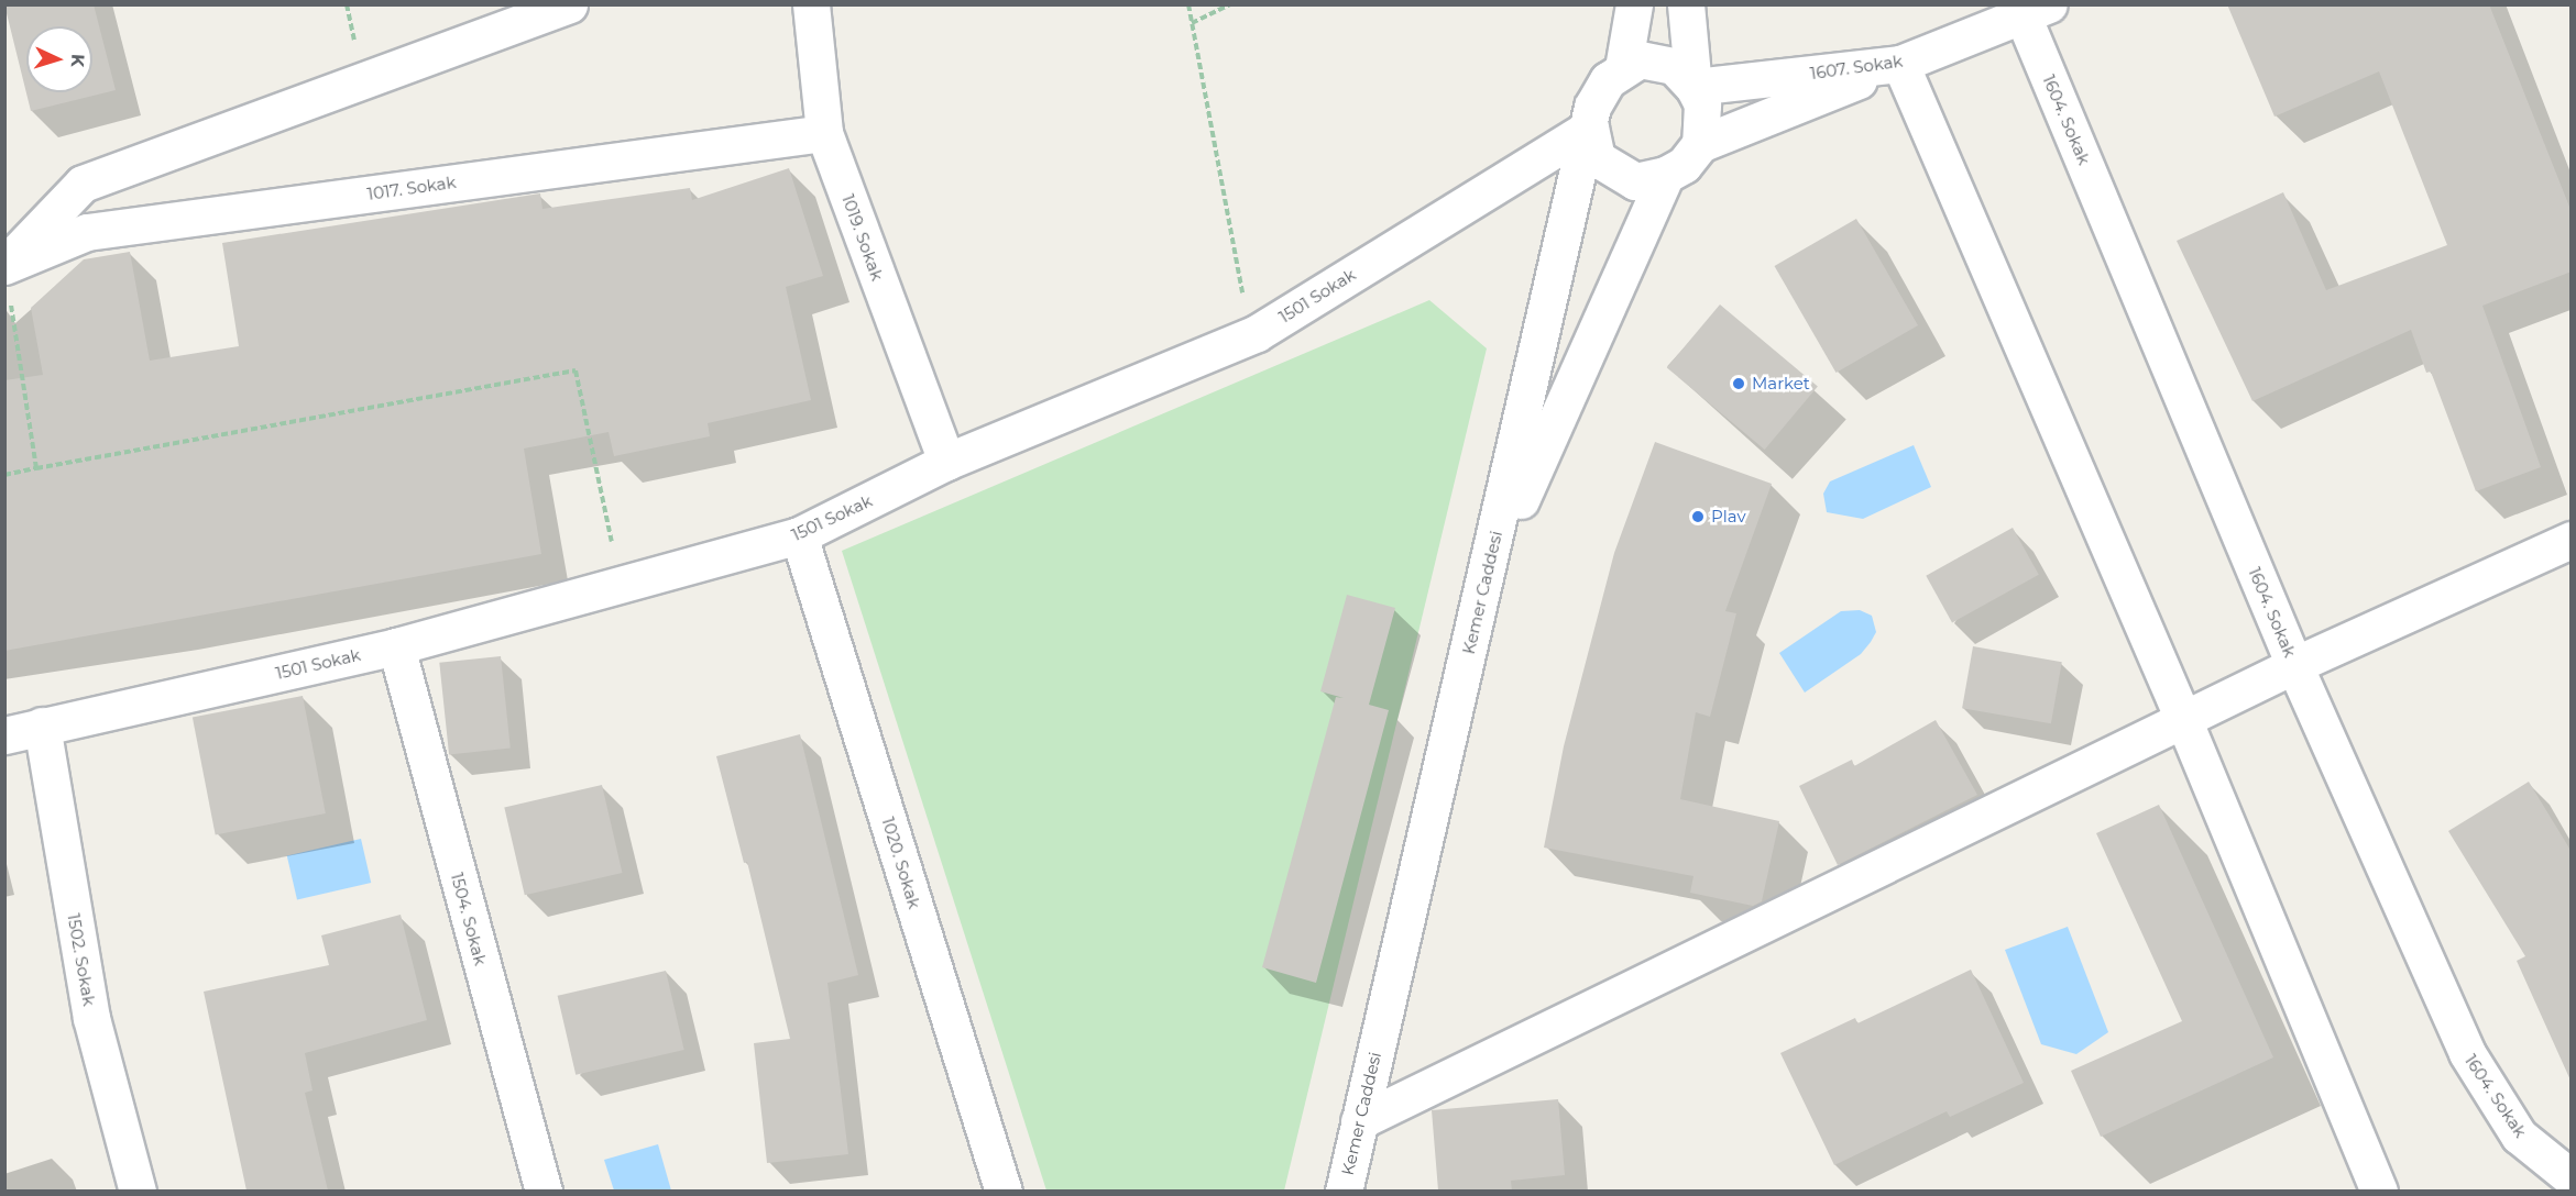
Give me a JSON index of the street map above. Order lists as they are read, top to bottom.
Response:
{
  "streets": {
    "street": [
      "1607. Sokak",
      "1604. Sokak",
      "1017. Sokak",
      "1019. Sokak",
      "1501 Sokak",
      "Kemer Caddesi",
      "1020. Sokak",
      "1504. Sokak",
      "1502. Sokak"
    ]
  },
  "crossings": [
    ["1607. Sokak", "1604. Sokak"],
    ["1607. Sokak", "1501 Sokak"],
    ["1607. Sokak", "Kemer Caddesi"],
    ["1017. Sokak", "1019. Sokak"],
    ["1019. Sokak", "1501 Sokak"],
    ["1501 Sokak", "Kemer Caddesi"],
    ["1501 Sokak", "1020. Sokak"],
    ["1501 Sokak", "1504. Sokak"],
    ["1501 Sokak", "1502. Sokak"]
  ],
  "places": ["Market", "Plav"],
  "north": "right"
}
